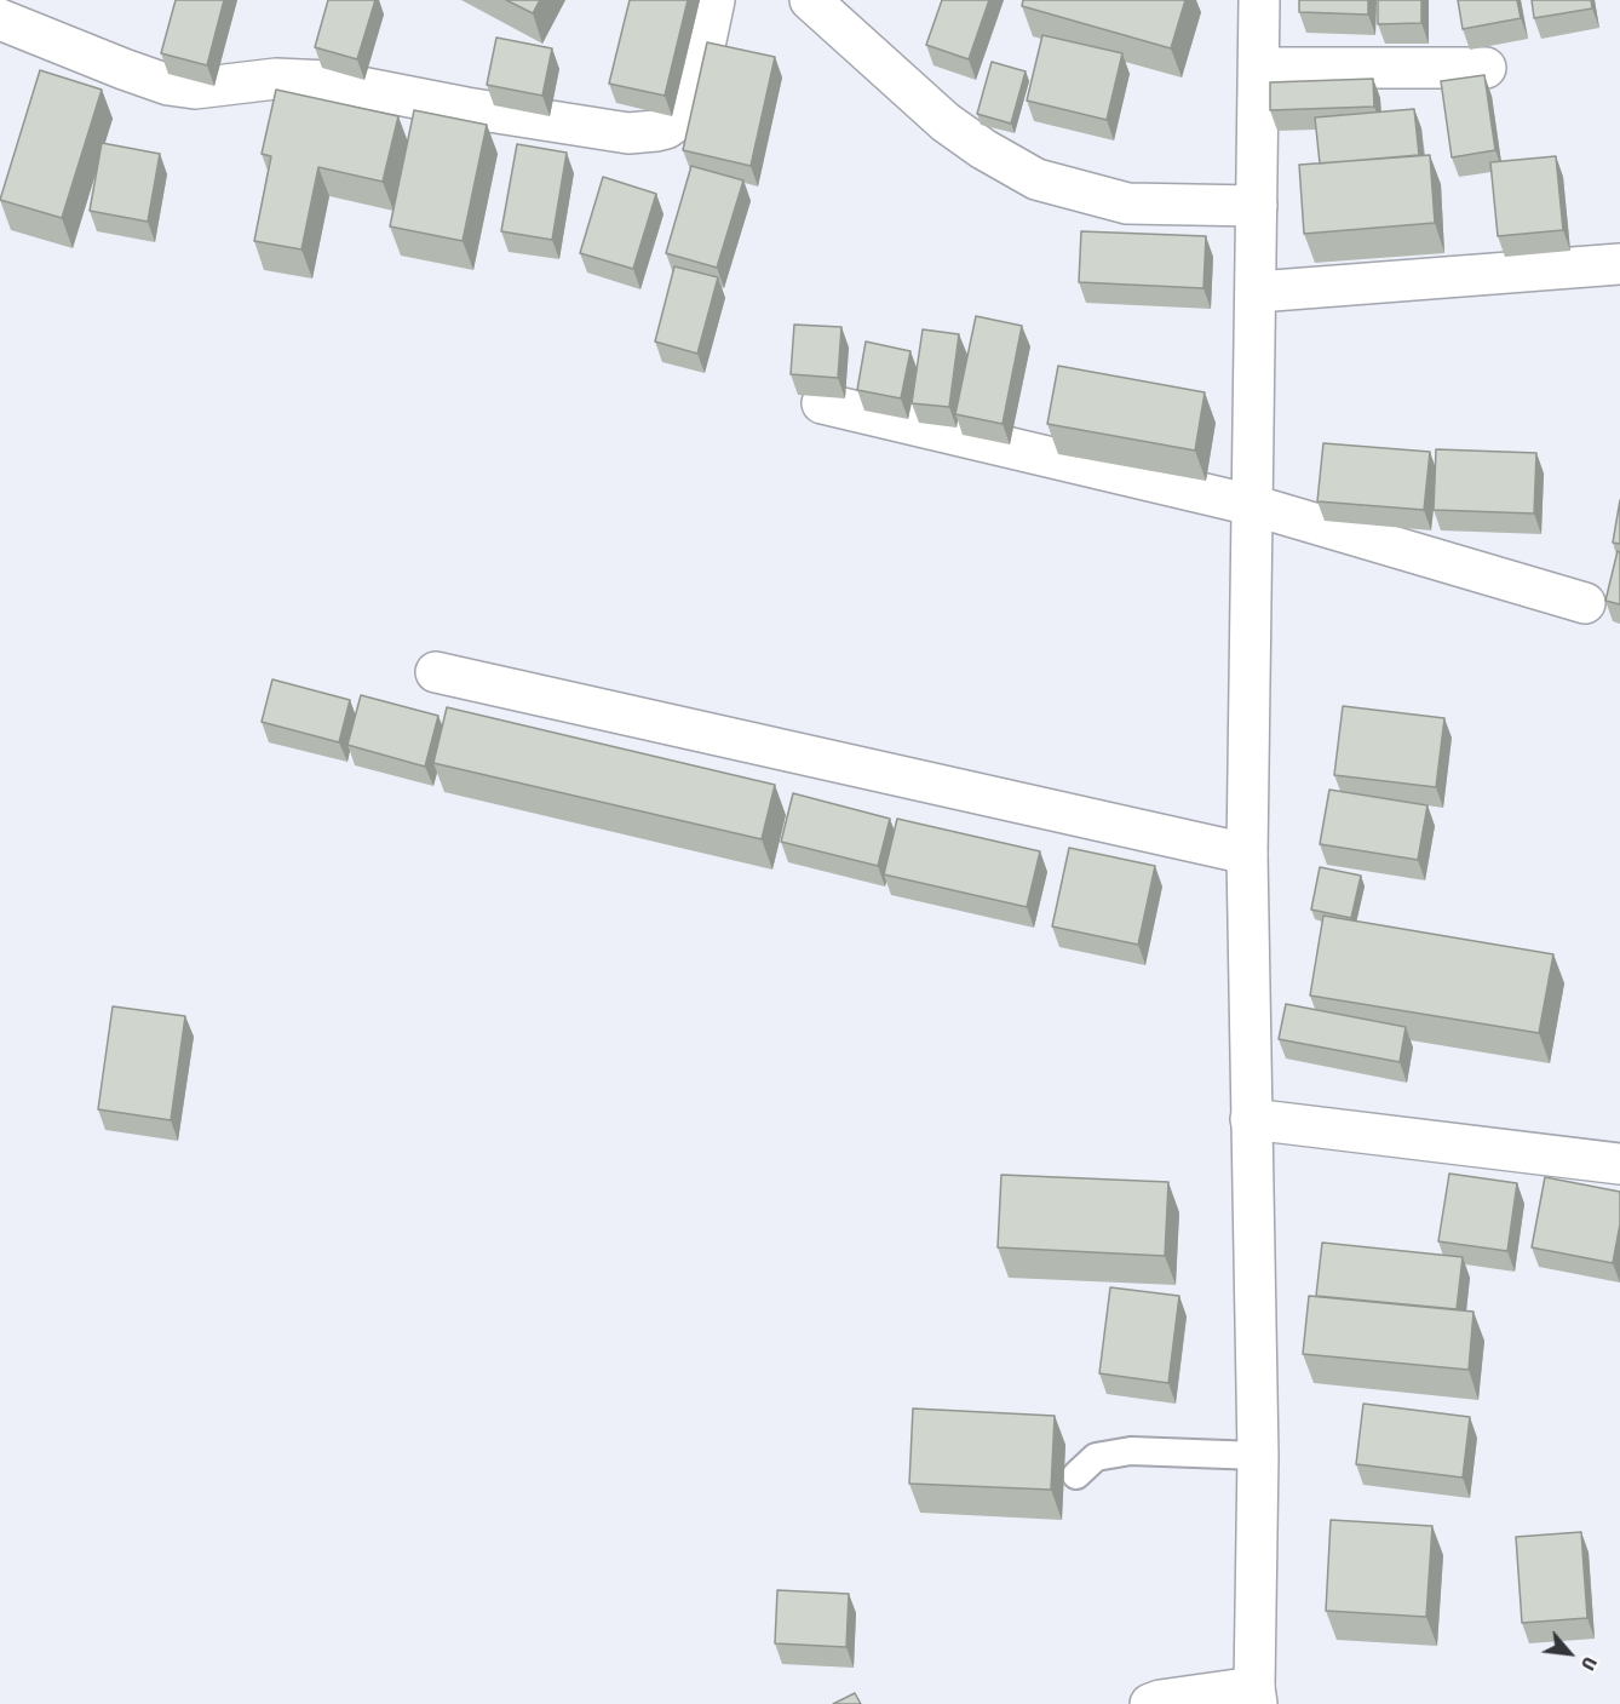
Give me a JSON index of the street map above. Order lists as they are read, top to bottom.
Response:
{
  "north": "bottom right"
}
